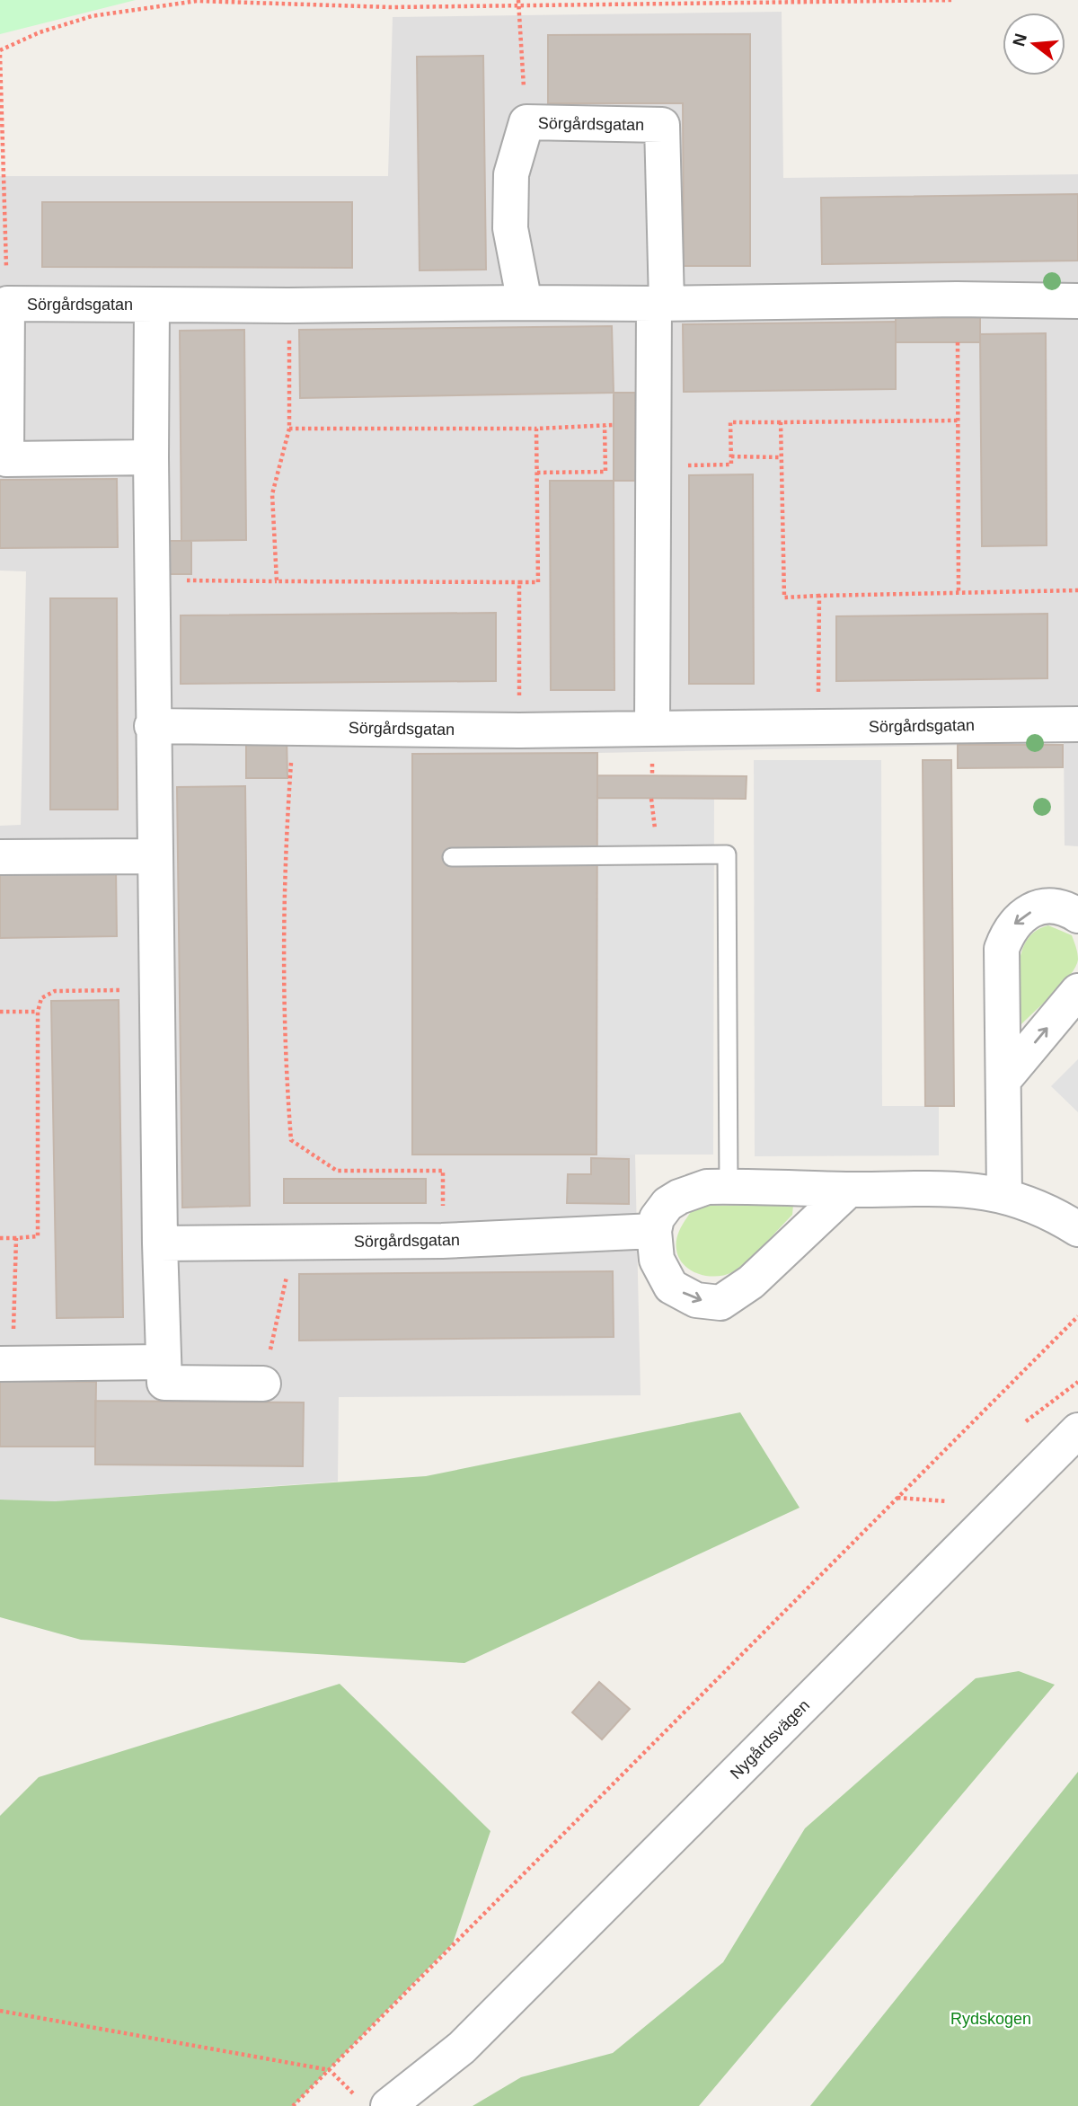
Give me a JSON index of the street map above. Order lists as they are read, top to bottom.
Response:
{
  "streets": {
    "street": ["Sörgårdsgatan", "Nygårdsvägen"]
  },
  "parks": ["Rydskogen"],
  "north": "left"
}
